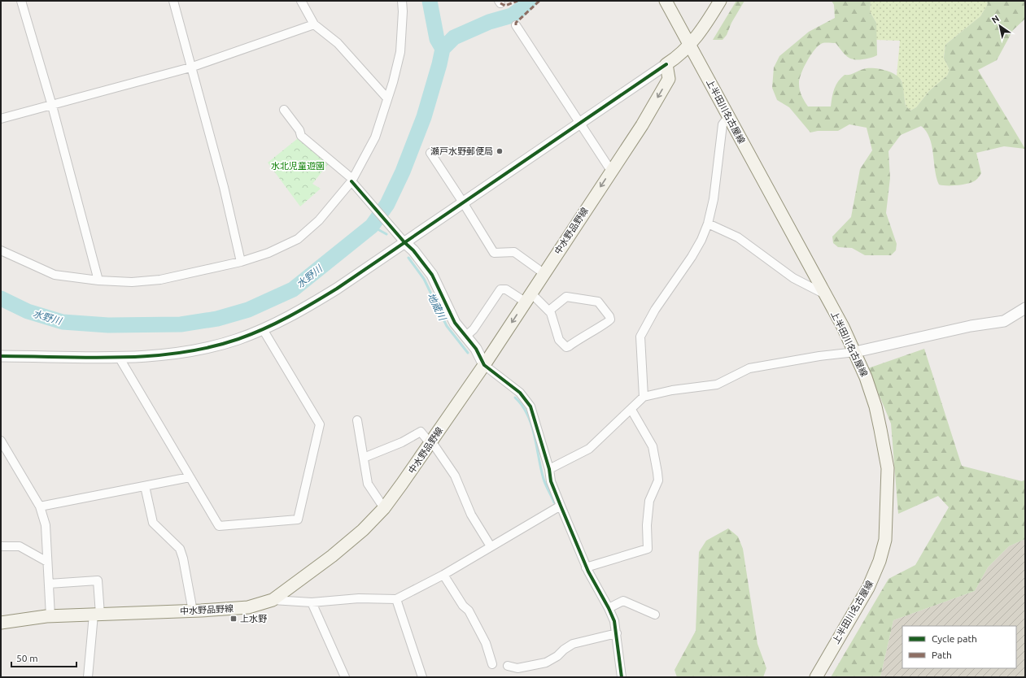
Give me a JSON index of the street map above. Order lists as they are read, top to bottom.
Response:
{
  "streets": {
    "main road": ["上半田川名古屋線", "中水野品野線"]
  },
  "water": ["水野川", "地蔵川"],
  "parks": ["水北児童遊園"],
  "places": {
    "other": ["瀬戸水野郵便局"],
    "transit": ["上水野"]
  },
  "legend": ["Cycle path", "Path"],
  "scale_bar": "50 m",
  "north": "top left"
}
